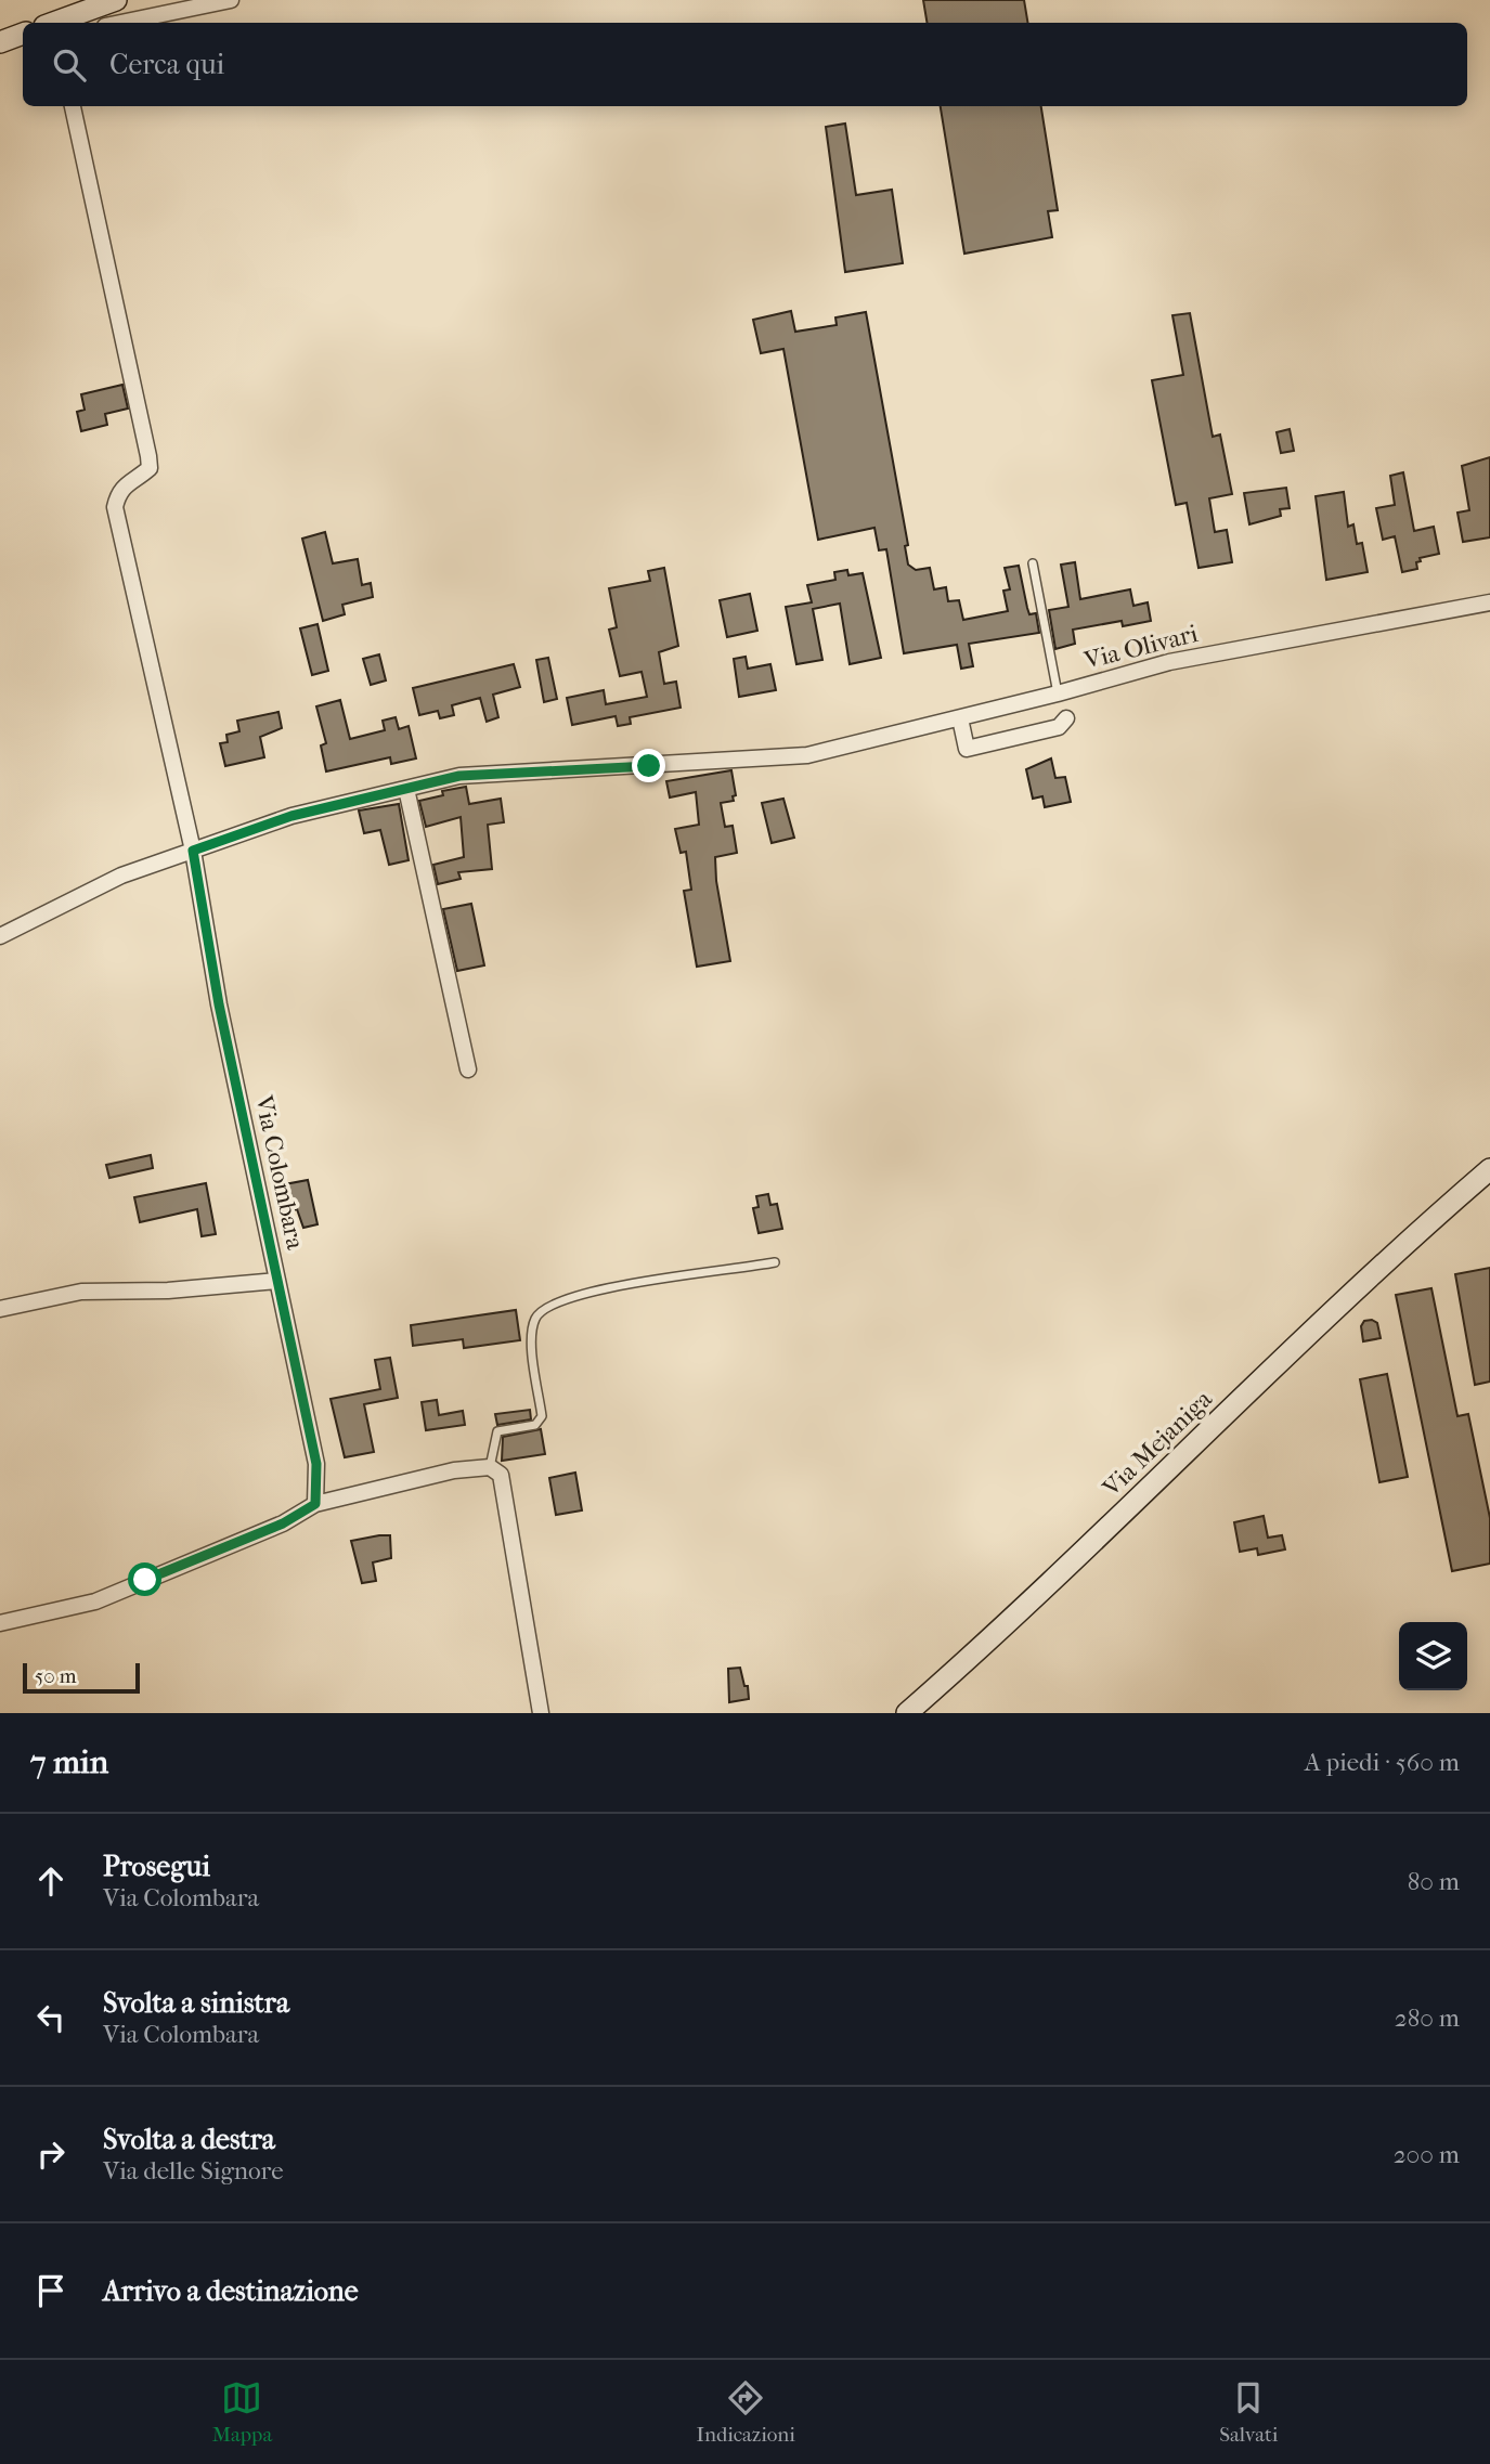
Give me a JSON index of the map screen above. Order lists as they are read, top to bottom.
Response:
{
  "streets": {
    "main road": ["Via Mejaniga"],
    "street": ["Via Olivari", "Via Colombara"]
  },
  "crossings": [
    ["Via Olivari", "Via Colombara"]
  ],
  "scale_bar": "50 m",
  "page": {
    "search": "Cerca qui",
    "scale": "50 m",
    "heading": ["7 min", "A piedi · 560 m"],
    "list": [
      ["Prosegui", "Via Colombara", "80 m"],
      ["Svolta a sinistra", "Via Colombara", "280 m"],
      ["Svolta a destra", "Via delle Signore", "200 m"],
      "Arrivo a destinazione"
    ],
    "nav": ["Mappa", "Indicazioni", "Salvati"]
  }
}
